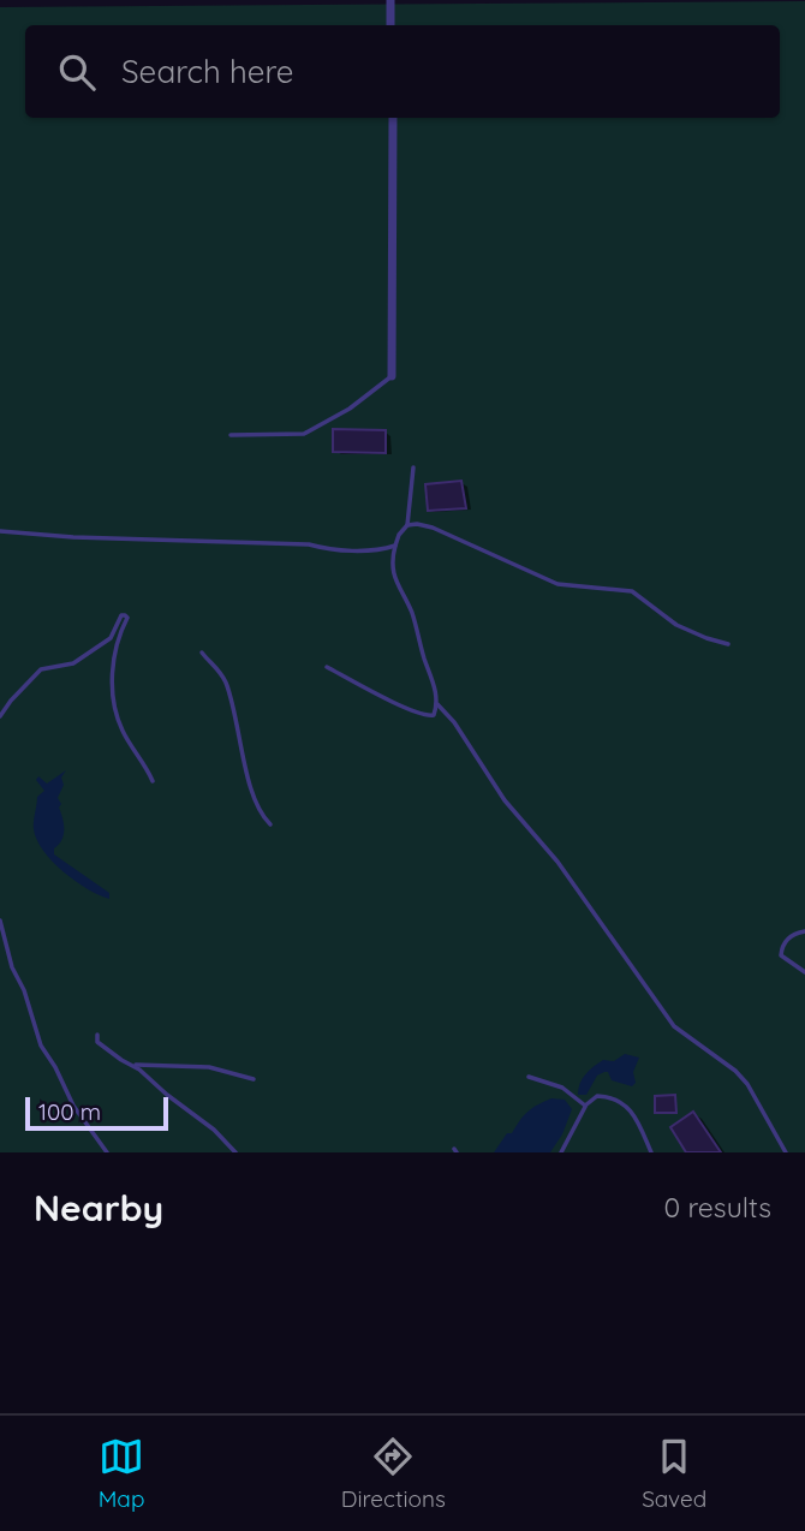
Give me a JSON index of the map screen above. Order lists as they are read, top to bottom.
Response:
{
  "scale_bar": "100 m",
  "page": {
    "search": "Search here",
    "scale": "100 m",
    "heading": ["Nearby", "0 results"],
    "nav": ["Map", "Directions", "Saved"]
  }
}
